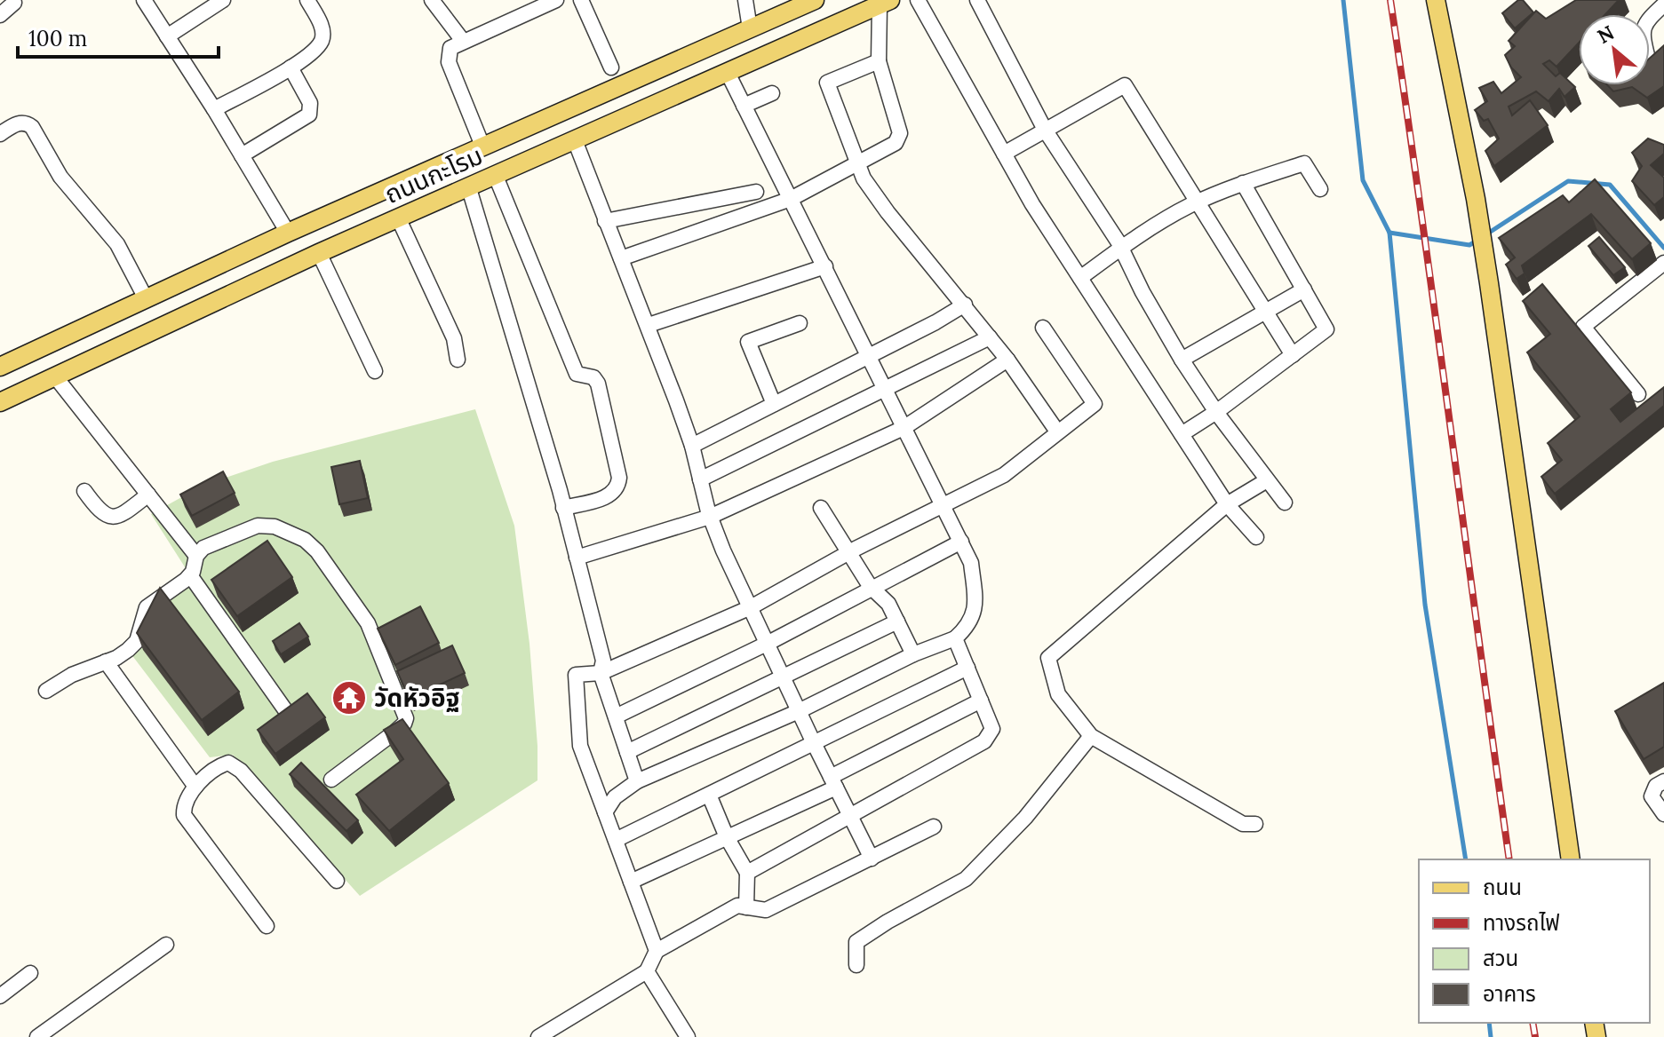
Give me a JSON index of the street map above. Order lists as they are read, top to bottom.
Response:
{
  "streets": {
    "main road": ["ถนนกะโรม"]
  },
  "places": {
    "temple": ["วัดหัวอิฐ"]
  },
  "legend": [
    "ถนน",
    "ทางรถไฟ",
    "สวน",
    "อาคาร"
  ],
  "scale_bar": "100 m",
  "north": "top left"
}
